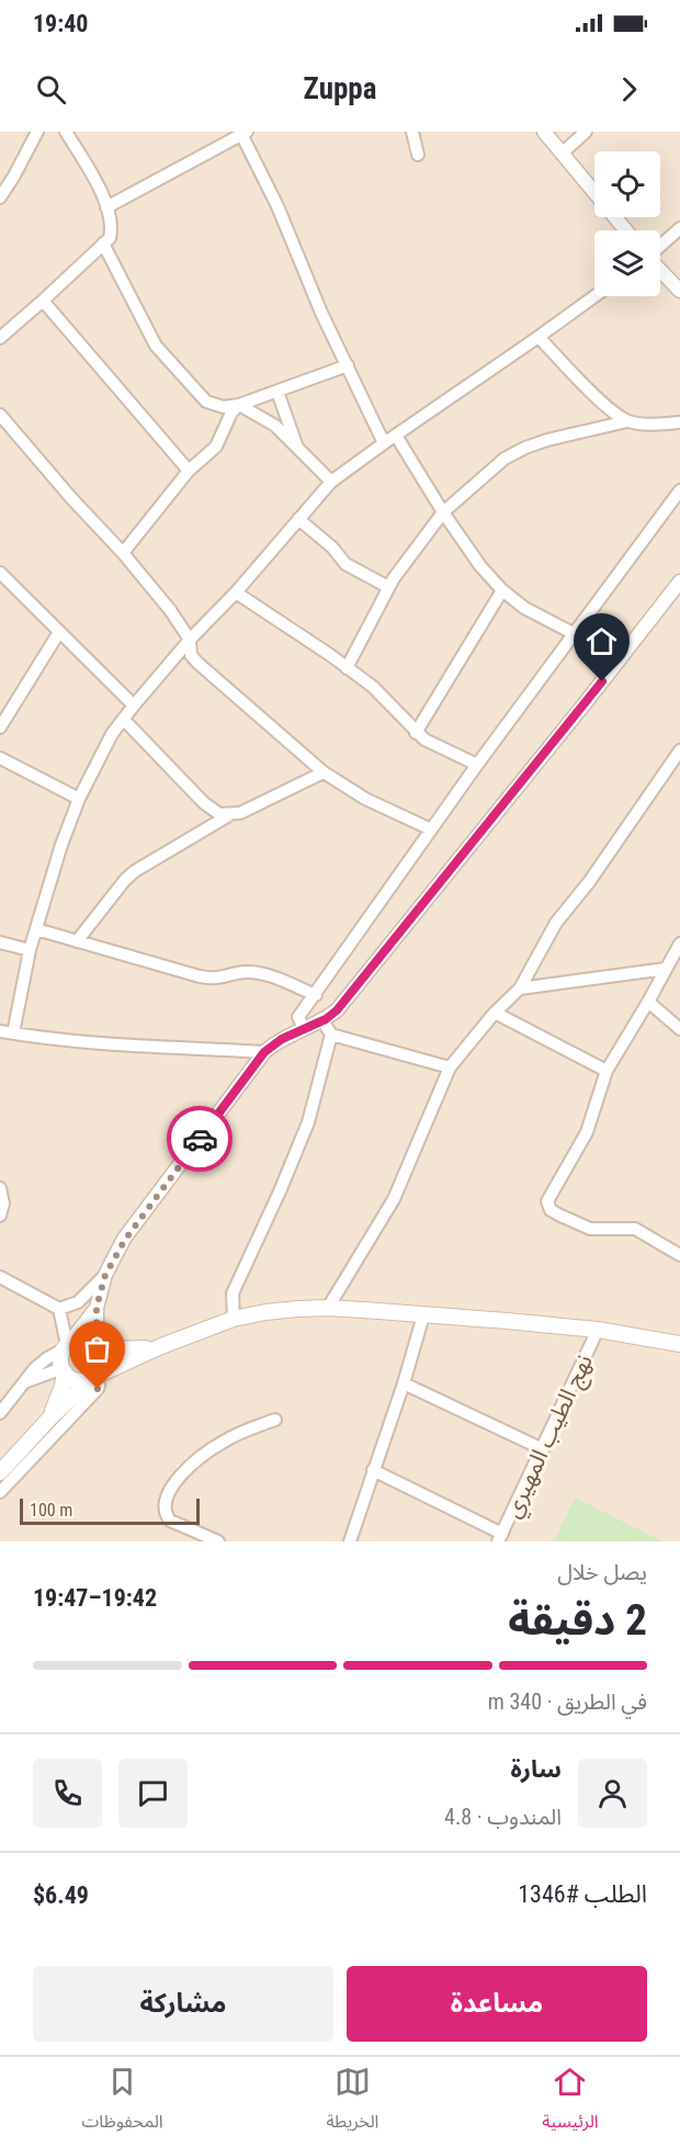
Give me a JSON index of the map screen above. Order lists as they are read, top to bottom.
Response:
{
  "streets": {
    "street": ["نهج الطيب المهيري"]
  },
  "scale_bar": "100 m",
  "page": {
    "status": "19:40",
    "header": "Zuppa",
    "scale": "100 m",
    "heading": ["2 دقيقة", "يصل خلال", "19:42–19:47"],
    "panel": [
      "سارة",
      "المندوب · 4.8",
      "الطلب #1346",
      "$6.49"
    ],
    "bar": "في الطريق · 340 m",
    "buttons": ["مساعدة", "مشاركة"],
    "tabs": ["الرئيسية", "الخريطة", "المحفوظات"]
  }
}
